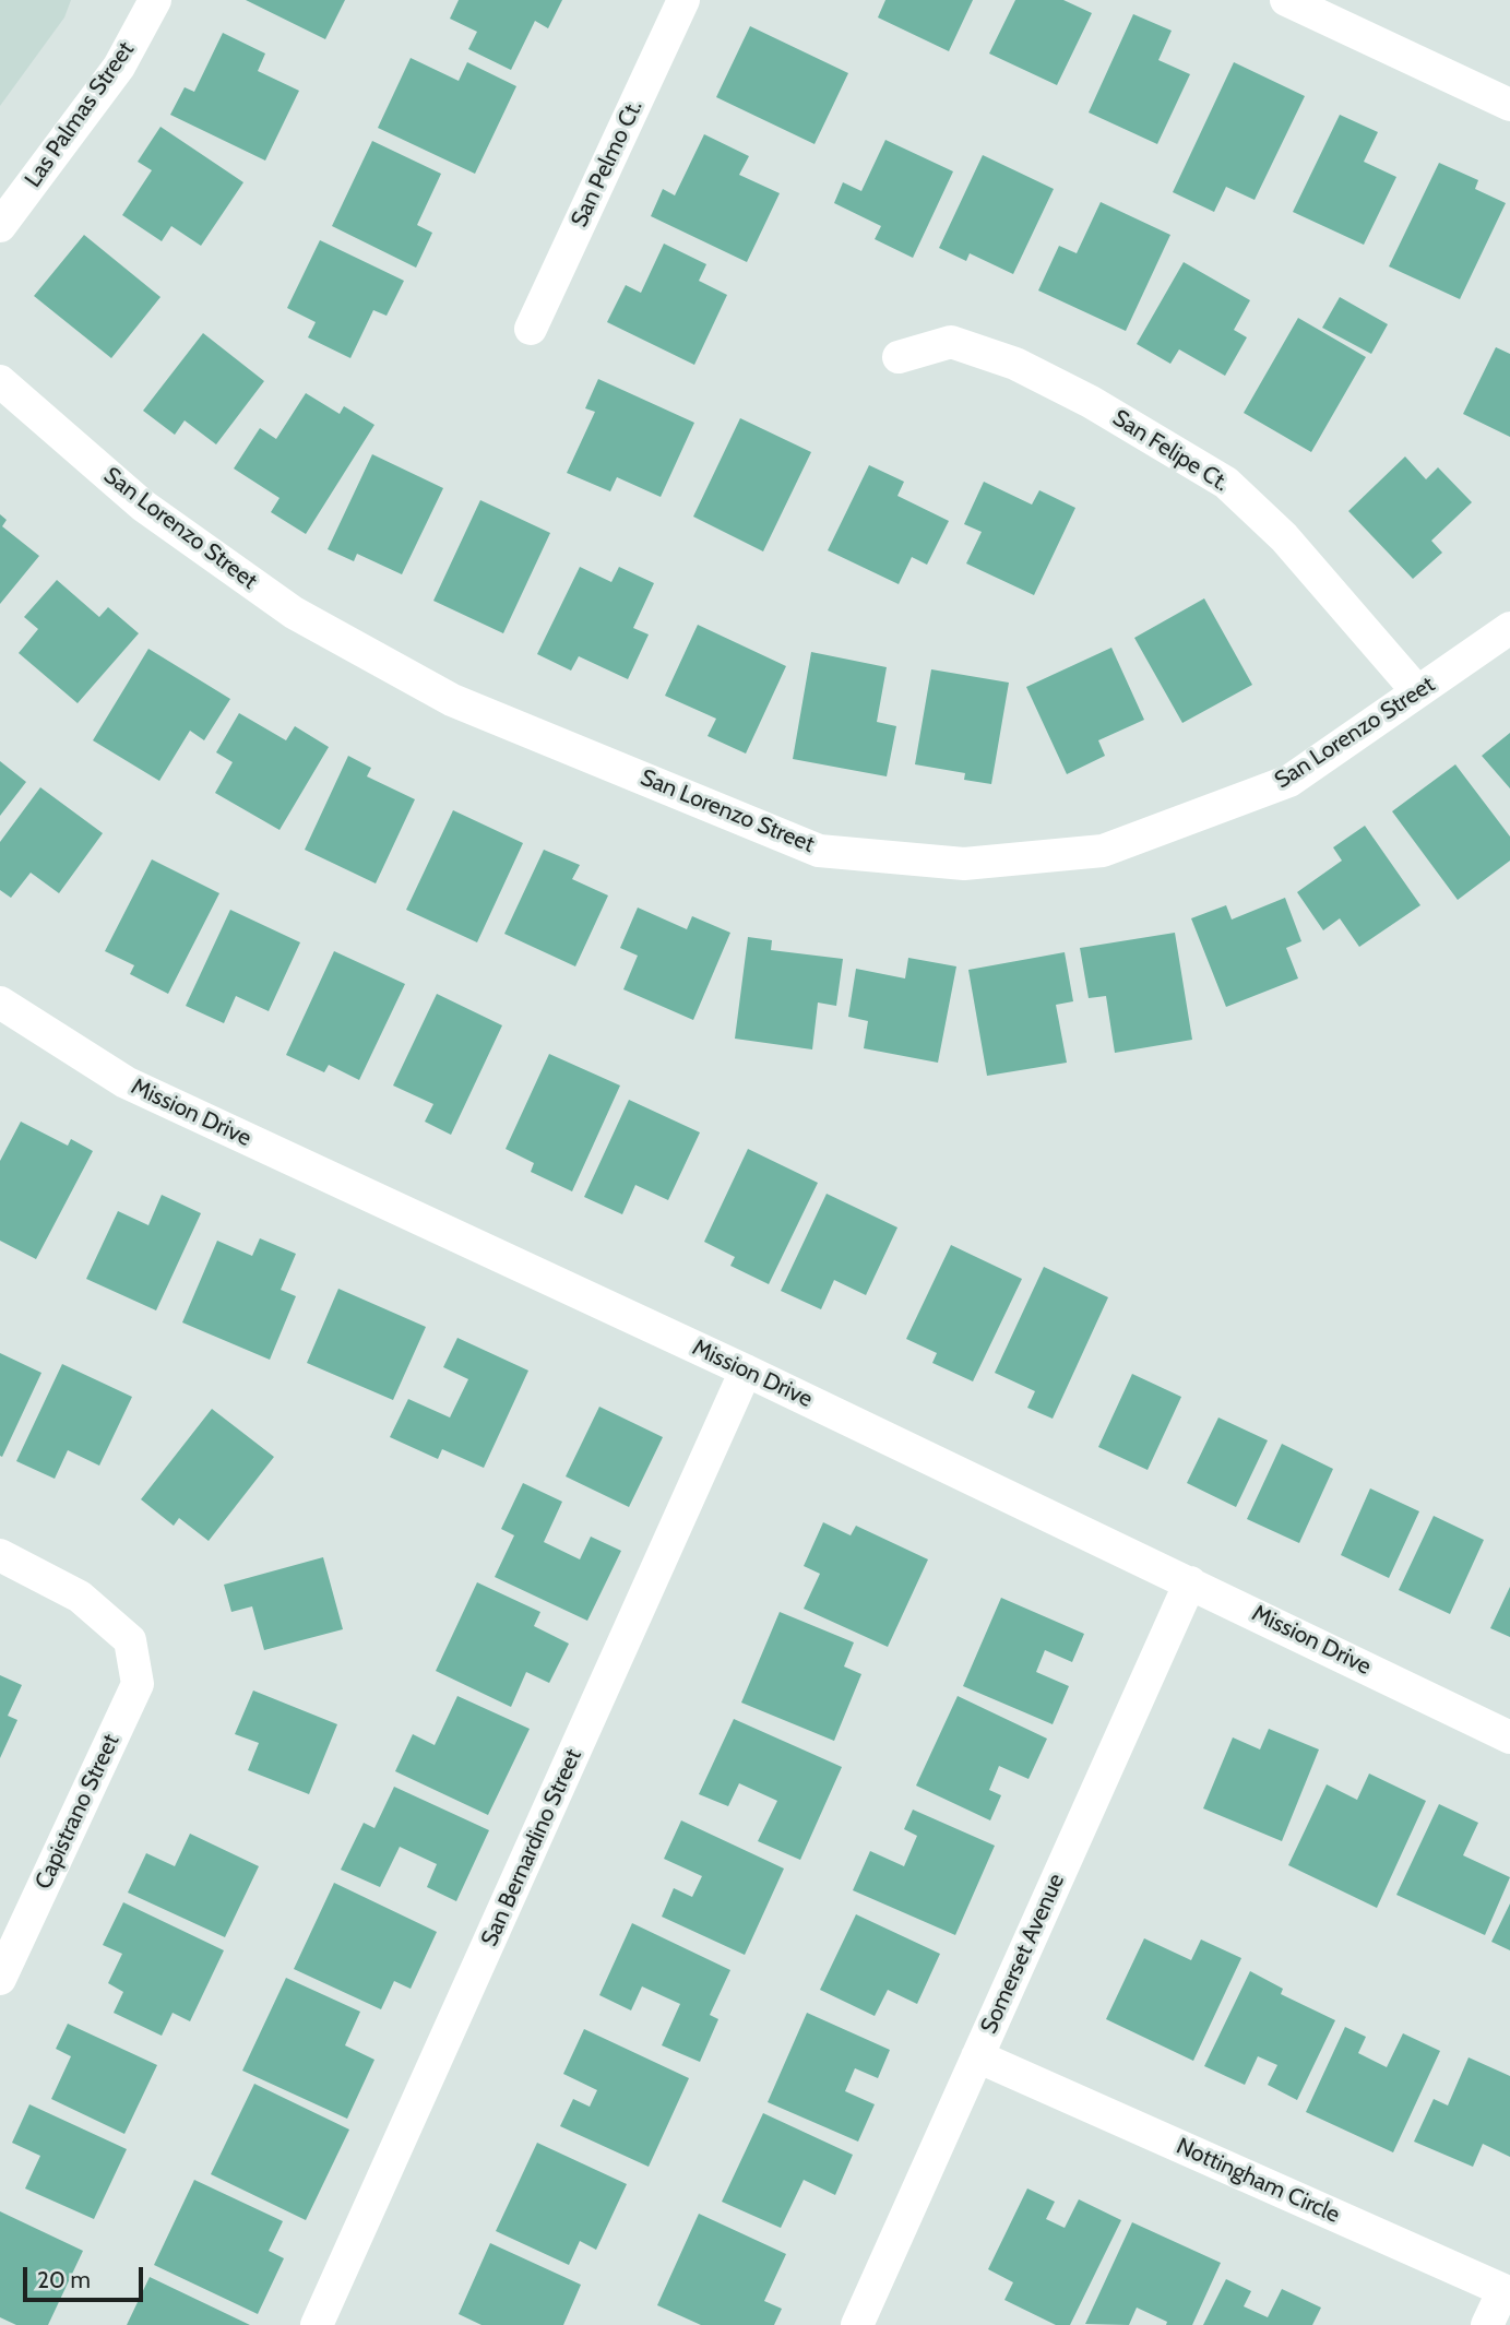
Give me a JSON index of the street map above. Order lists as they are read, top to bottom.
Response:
{
  "streets": {
    "street": [
      "Las Palmas Street",
      "San Pelmo Ct.",
      "San Felipe Ct.",
      "San Lorenzo Street",
      "Mission Drive",
      "Capistrano Street",
      "San Bernardino Street",
      "Somerset Avenue",
      "Nottingham Circle"
    ]
  },
  "crossings": [
    ["San Felipe Ct.", "San Lorenzo Street"],
    ["Mission Drive", "San Bernardino Street"],
    ["Mission Drive", "Somerset Avenue"],
    ["Somerset Avenue", "Nottingham Circle"]
  ],
  "scale_bar": "20 m"
}
